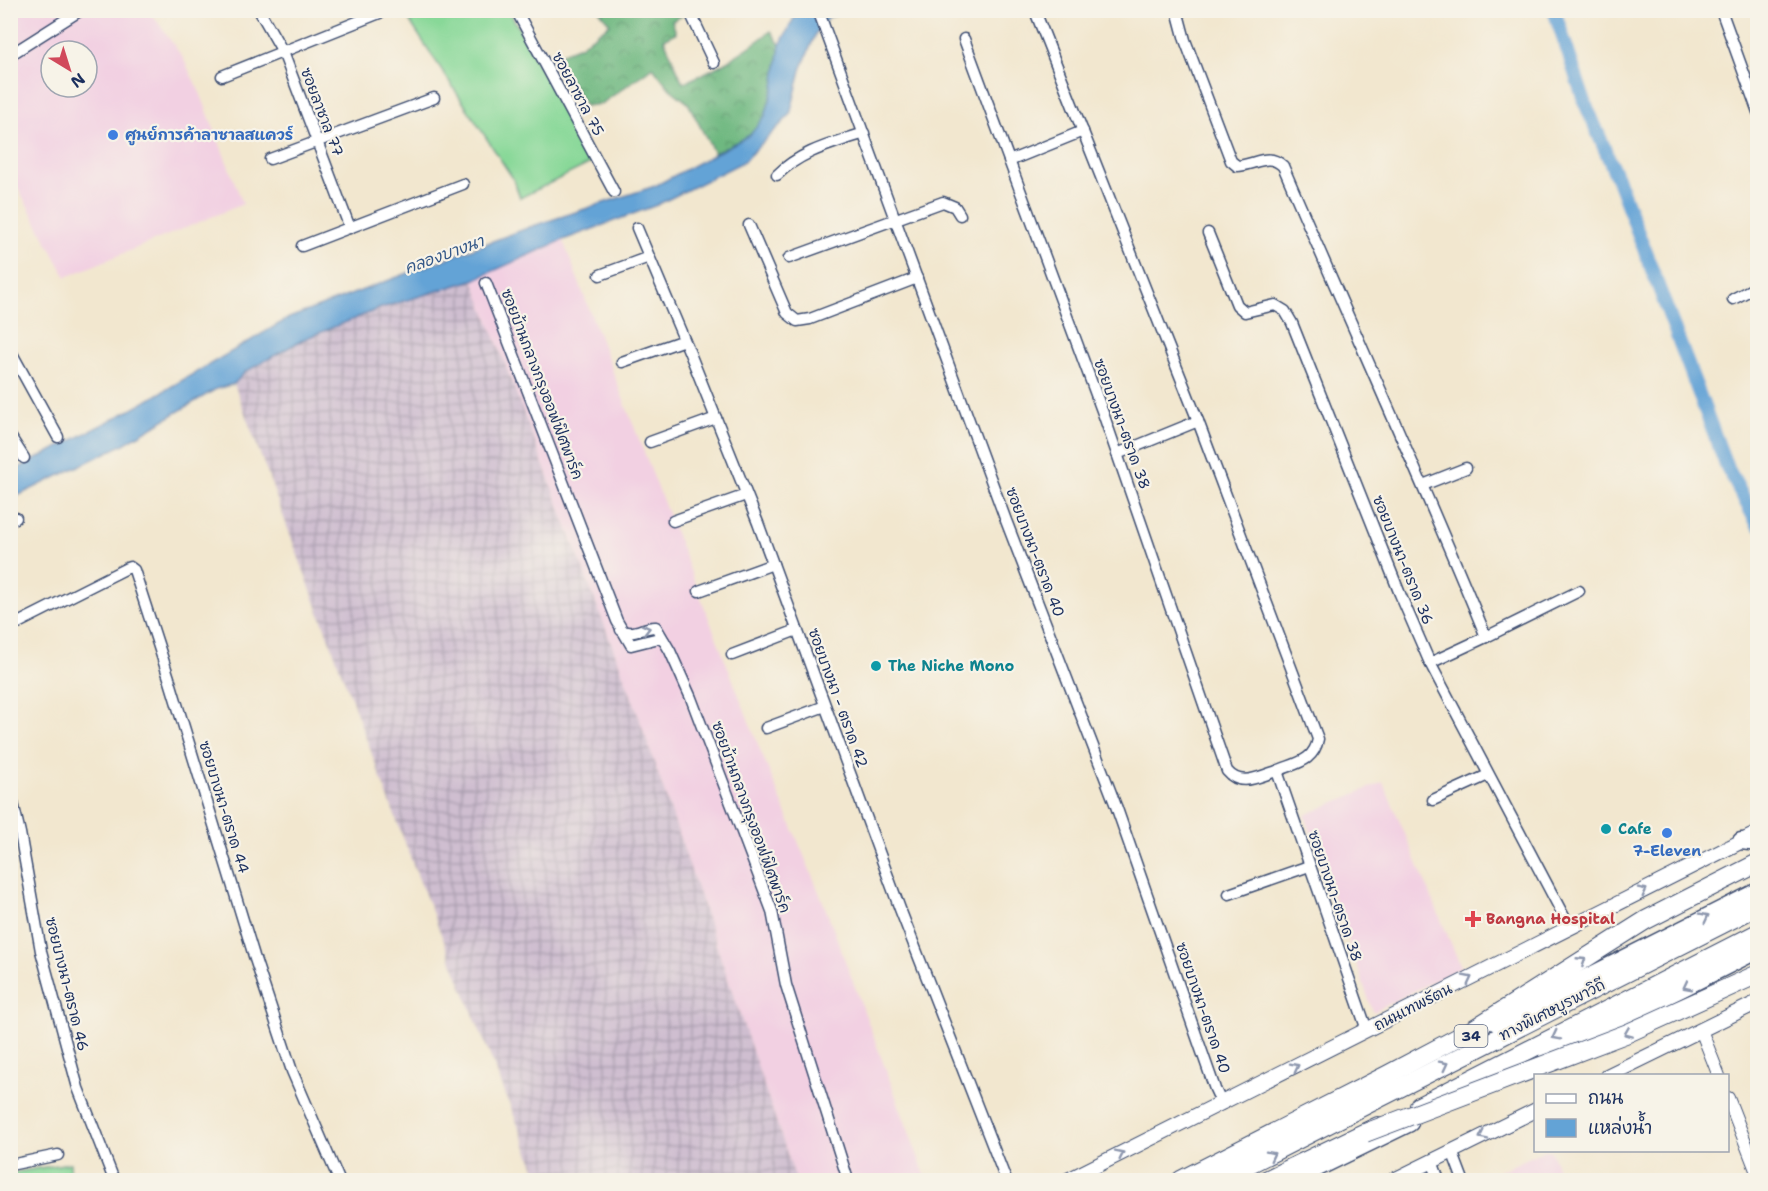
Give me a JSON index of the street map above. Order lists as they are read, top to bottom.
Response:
{
  "streets": {
    "highway": ["ทางพิเศษบูรพาวิถี", "34"],
    "main road": ["ถนนเทพรัตน"],
    "street": [
      "ซอยลาซาล 75",
      "ซอยลาซาล 77",
      "ซอยบ้านกลางกรุงออฟฟิศพาร์ค",
      "ซอยบางนา-ตราด 38",
      "ซอยบางนา-ตราด 40",
      "ซอยบางนา-ตราด 36",
      "ซอยบางนา - ตราด 42",
      "ซอยบางนา-ตราด 44",
      "ซอยบางนา-ตราด 46"
    ]
  },
  "crossings": [
    ["ซอยบางนา-ตราด 38", "ถนนเทพรัตน"],
    ["ซอยบางนา-ตราด 40", "ถนนเทพรัตน"],
    ["ซอยบางนา-ตราด 36", "ถนนเทพรัตน"]
  ],
  "one_way": ["ถนนเทพรัตน"],
  "water": ["คลองบางนา"],
  "places": {
    "other": [
      "ศูนย์การค้าลาซาลสแควร์",
      "The Niche Mono",
      "Cafe",
      "7-Eleven"
    ],
    "health": ["Bangna Hospital"]
  },
  "legend": ["ถนน", "แหล่งน้ำ"],
  "north": "bottom right"
}
